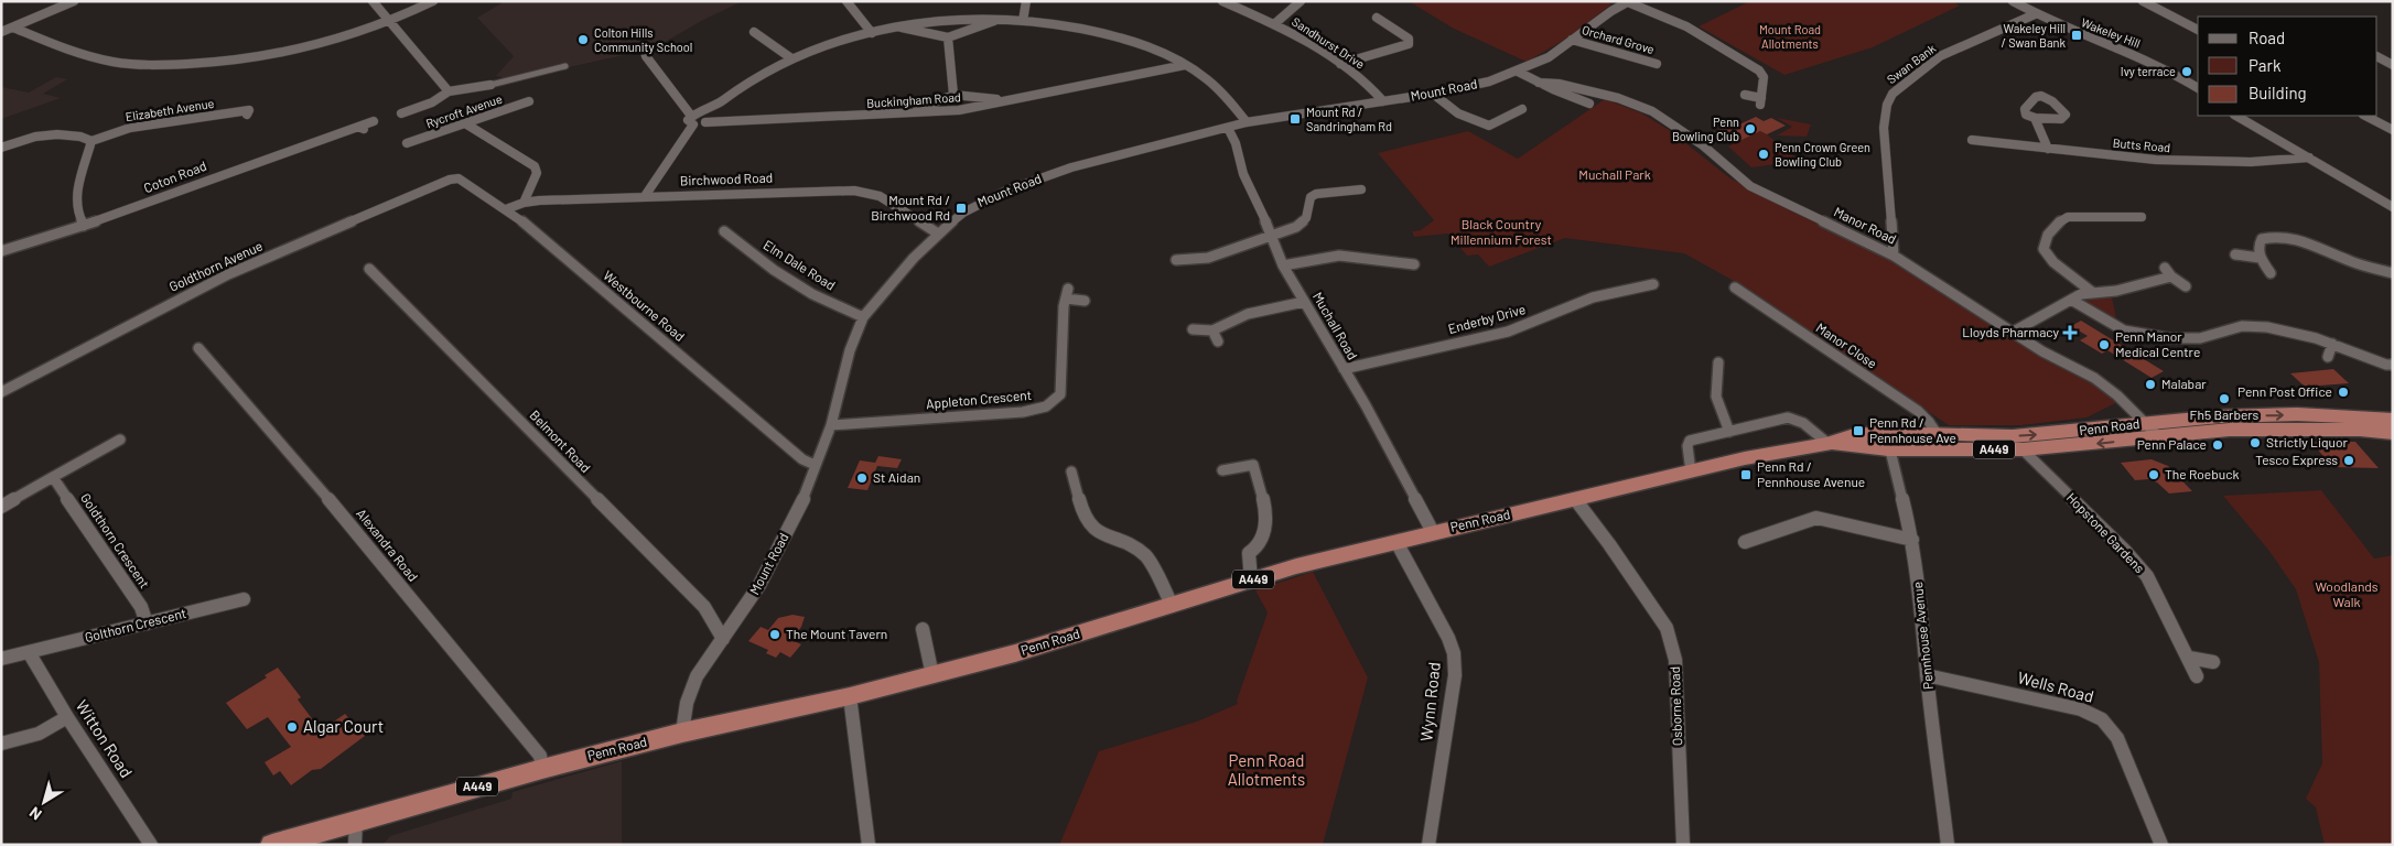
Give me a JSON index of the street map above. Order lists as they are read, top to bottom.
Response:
{
  "streets": {
    "highway": ["Penn Road", "A449"],
    "street": [
      "Wakeley Hill",
      "Orchard Grove",
      "Sandhurst Drive",
      "Swan Bank",
      "Mount Road",
      "Buckingham Road",
      "Elizabeth Avenue",
      "Rycroft Avenue",
      "Butts Road",
      "Coton Road",
      "Birchwood Road",
      "Manor Road",
      "Elm Dale Road",
      "Goldthorn Avenue",
      "Westbourne Road",
      "Enderby Drive",
      "Muchall Road",
      "Manor Close",
      "Appleton Crescent",
      "Belmont Road",
      "Hopstone Gardens",
      "Goldthorn Crescent",
      "Alexandra Road",
      "Golthorn Crescent",
      "Pennhouse Avenue",
      "Wells Road",
      "Wynn Road",
      "Osborne Road",
      "Witton Road"
    ]
  },
  "crossings": [
    ["Wakeley Hill", "Swan Bank"],
    ["Orchard Grove", "Mount Road"],
    ["Sandhurst Drive", "Mount Road"],
    ["Swan Bank", "Manor Road"],
    ["Mount Road", "Birchwood Road"],
    ["Mount Road", "Manor Road"],
    ["Mount Road", "Elm Dale Road"],
    ["Mount Road", "Westbourne Road"],
    ["Mount Road", "Muchall Road"],
    ["Mount Road", "Appleton Crescent"],
    ["Mount Road", "Penn Road"],
    ["Mount Road", "Belmont Road"],
    ["Birchwood Road", "Westbourne Road"],
    ["Manor Road", "Penn Road"],
    ["Goldthorn Avenue", "Westbourne Road"],
    ["Enderby Drive", "Muchall Road"],
    ["Muchall Road", "Penn Road"],
    ["Manor Close", "Penn Road"],
    ["Penn Road", "Hopstone Gardens"],
    ["Penn Road", "Alexandra Road"],
    ["Penn Road", "Pennhouse Avenue"],
    ["Penn Road", "Wynn Road"],
    ["Penn Road", "Osborne Road"],
    ["Goldthorn Crescent", "Golthorn Crescent"],
    ["Golthorn Crescent", "Witton Road"],
    ["Pennhouse Avenue", "Wells Road"]
  ],
  "parks": [
    "Mount Road Allotments",
    "Muchall Park",
    "Black Country Millennium Forest",
    "Woodlands Walk",
    "Penn Road Allotments"
  ],
  "places": {
    "transit": [
      "Wakeley Hill / Swan Bank",
      "Mount Rd / Sandringham Rd",
      "Mount Rd / Birchwood Rd",
      "Penn Rd / Pennhouse Ave",
      "Penn Rd / Pennhouse Avenue"
    ],
    "other": [
      "Colton Hills Community School",
      "Ivy terrace",
      "Penn Bowling Club",
      "Penn Crown Green Bowling Club",
      "Penn Manor Medical Centre",
      "Malabar",
      "Penn Post Office",
      "Fh5 Barbers",
      "Strictly Liquor",
      "Penn Palace",
      "Tesco Express",
      "The Roebuck",
      "St Aidan",
      "The Mount Tavern",
      "Algar Court"
    ],
    "health": ["Lloyds Pharmacy"]
  },
  "legend": ["Road", "Park", "Building"],
  "north": "bottom left"
}
